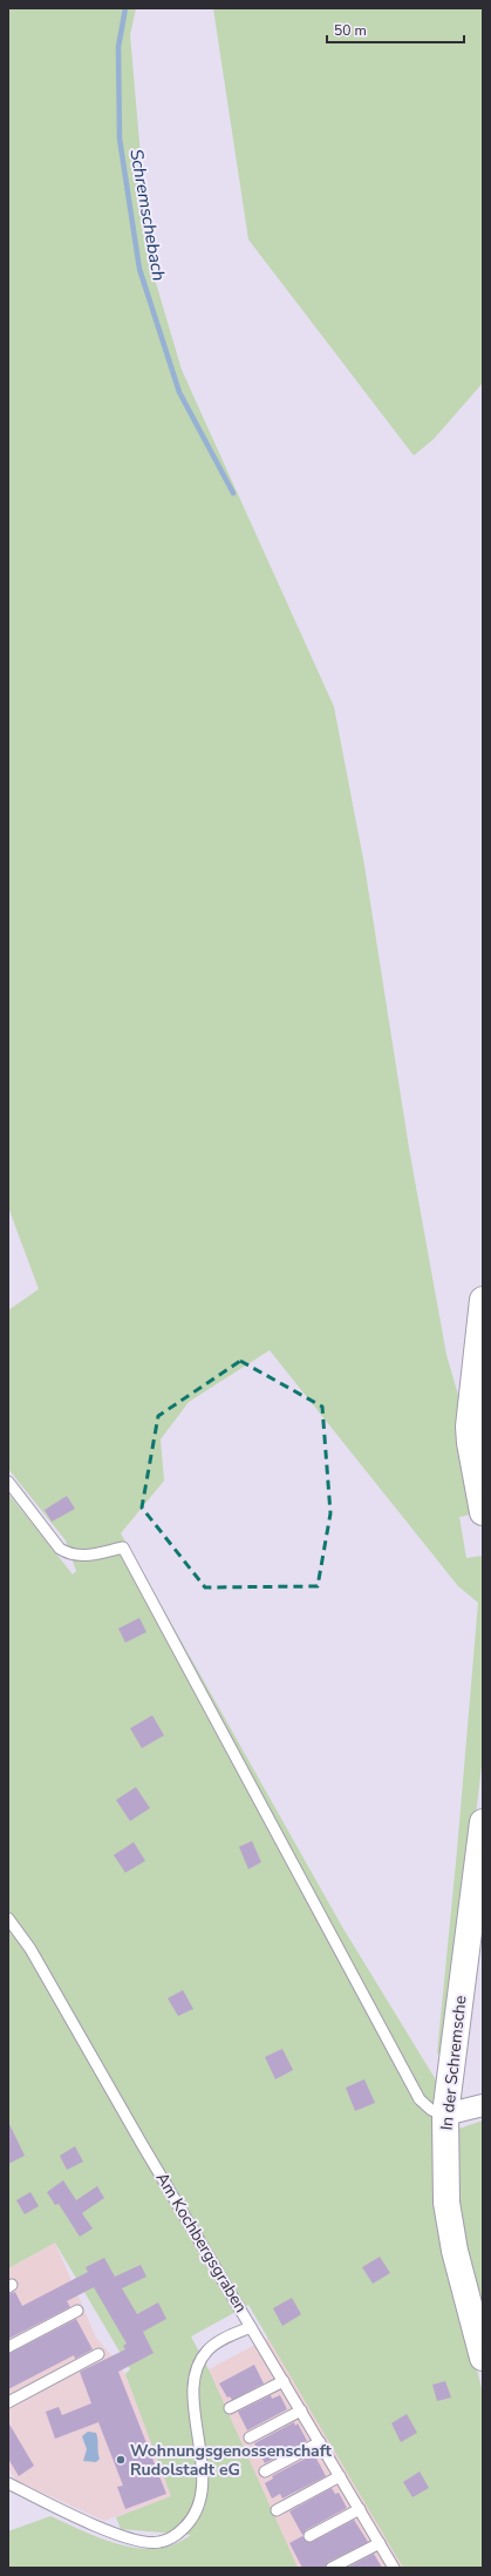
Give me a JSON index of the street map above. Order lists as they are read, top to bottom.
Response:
{
  "streets": {
    "street": ["In der Schremsche"],
    "lane": ["Am Kochbergsgraben"]
  },
  "water": ["Schremschebach"],
  "places": ["Wohnungsgenossenschaft Rudolstadt eG"],
  "scale_bar": "50 m"
}
